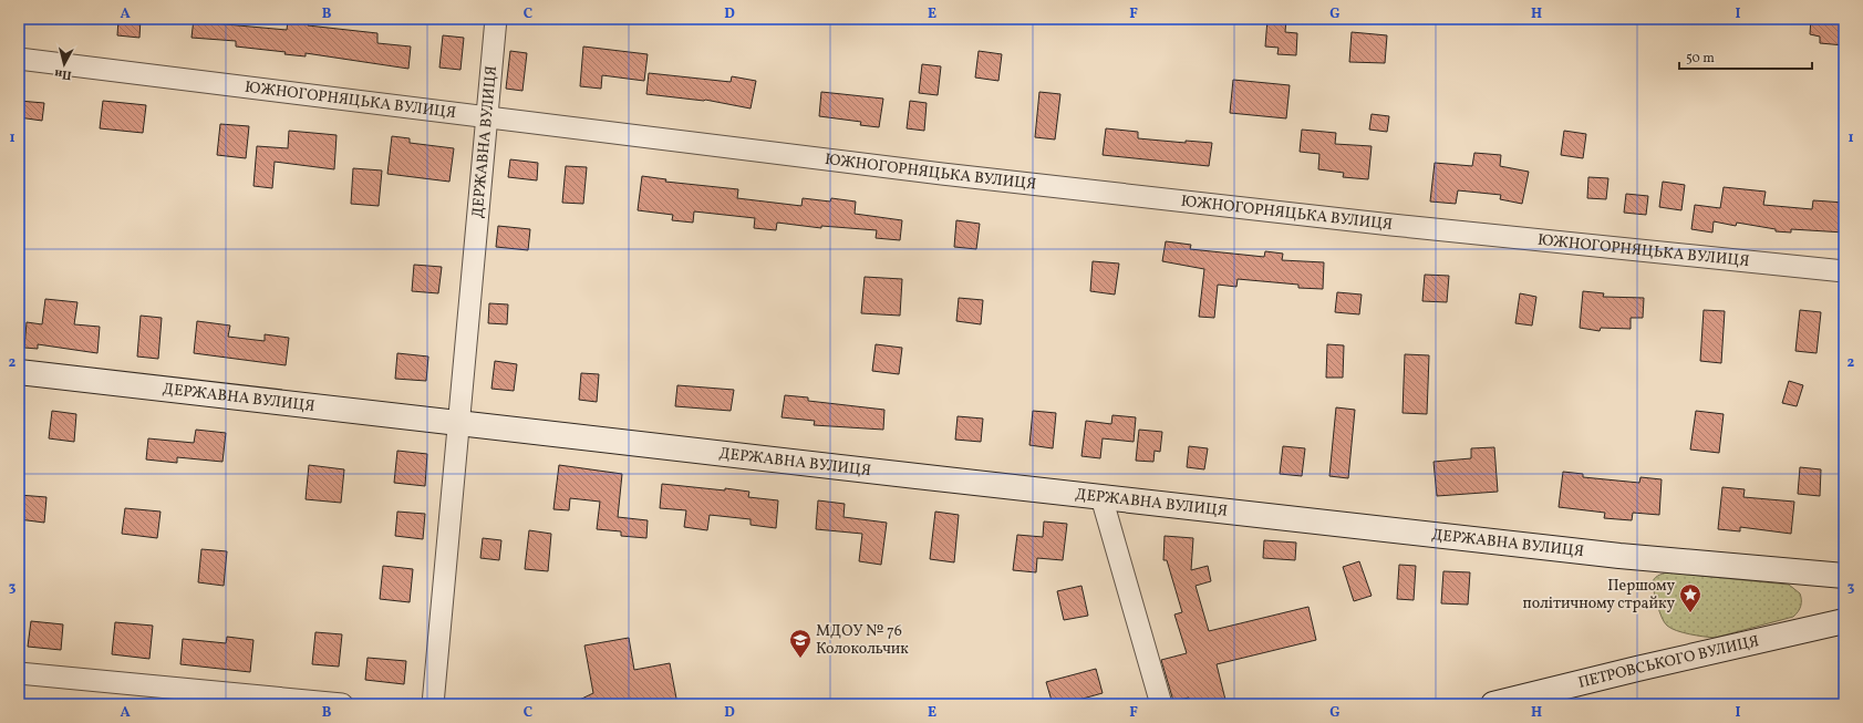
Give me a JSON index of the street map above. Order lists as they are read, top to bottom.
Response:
{
  "streets": {
    "main road": ["ДЕРЖАВНА ВУЛИЦЯ", "ПЕТРОВСЬКОГО ВУЛИЦЯ"],
    "street": ["ЮЖНОГОРНЯЦЬКА ВУЛИЦЯ"]
  },
  "crossings": [
    ["ЮЖНОГОРНЯЦЬКА ВУЛИЦЯ", "ДЕРЖАВНА ВУЛИЦЯ"]
  ],
  "places": {
    "place": ["Першому політичному страйку"],
    "school or university": ["МДОУ № 76 Колокольчик"]
  },
  "scale_bar": "50 m",
  "north": "bottom",
  "grid": {
    "columns": [
      "A",
      "B",
      "C",
      "D",
      "E",
      "F",
      "G",
      "H",
      "I"
    ],
    "rows": ["1", "2", "3"]
  }
}
